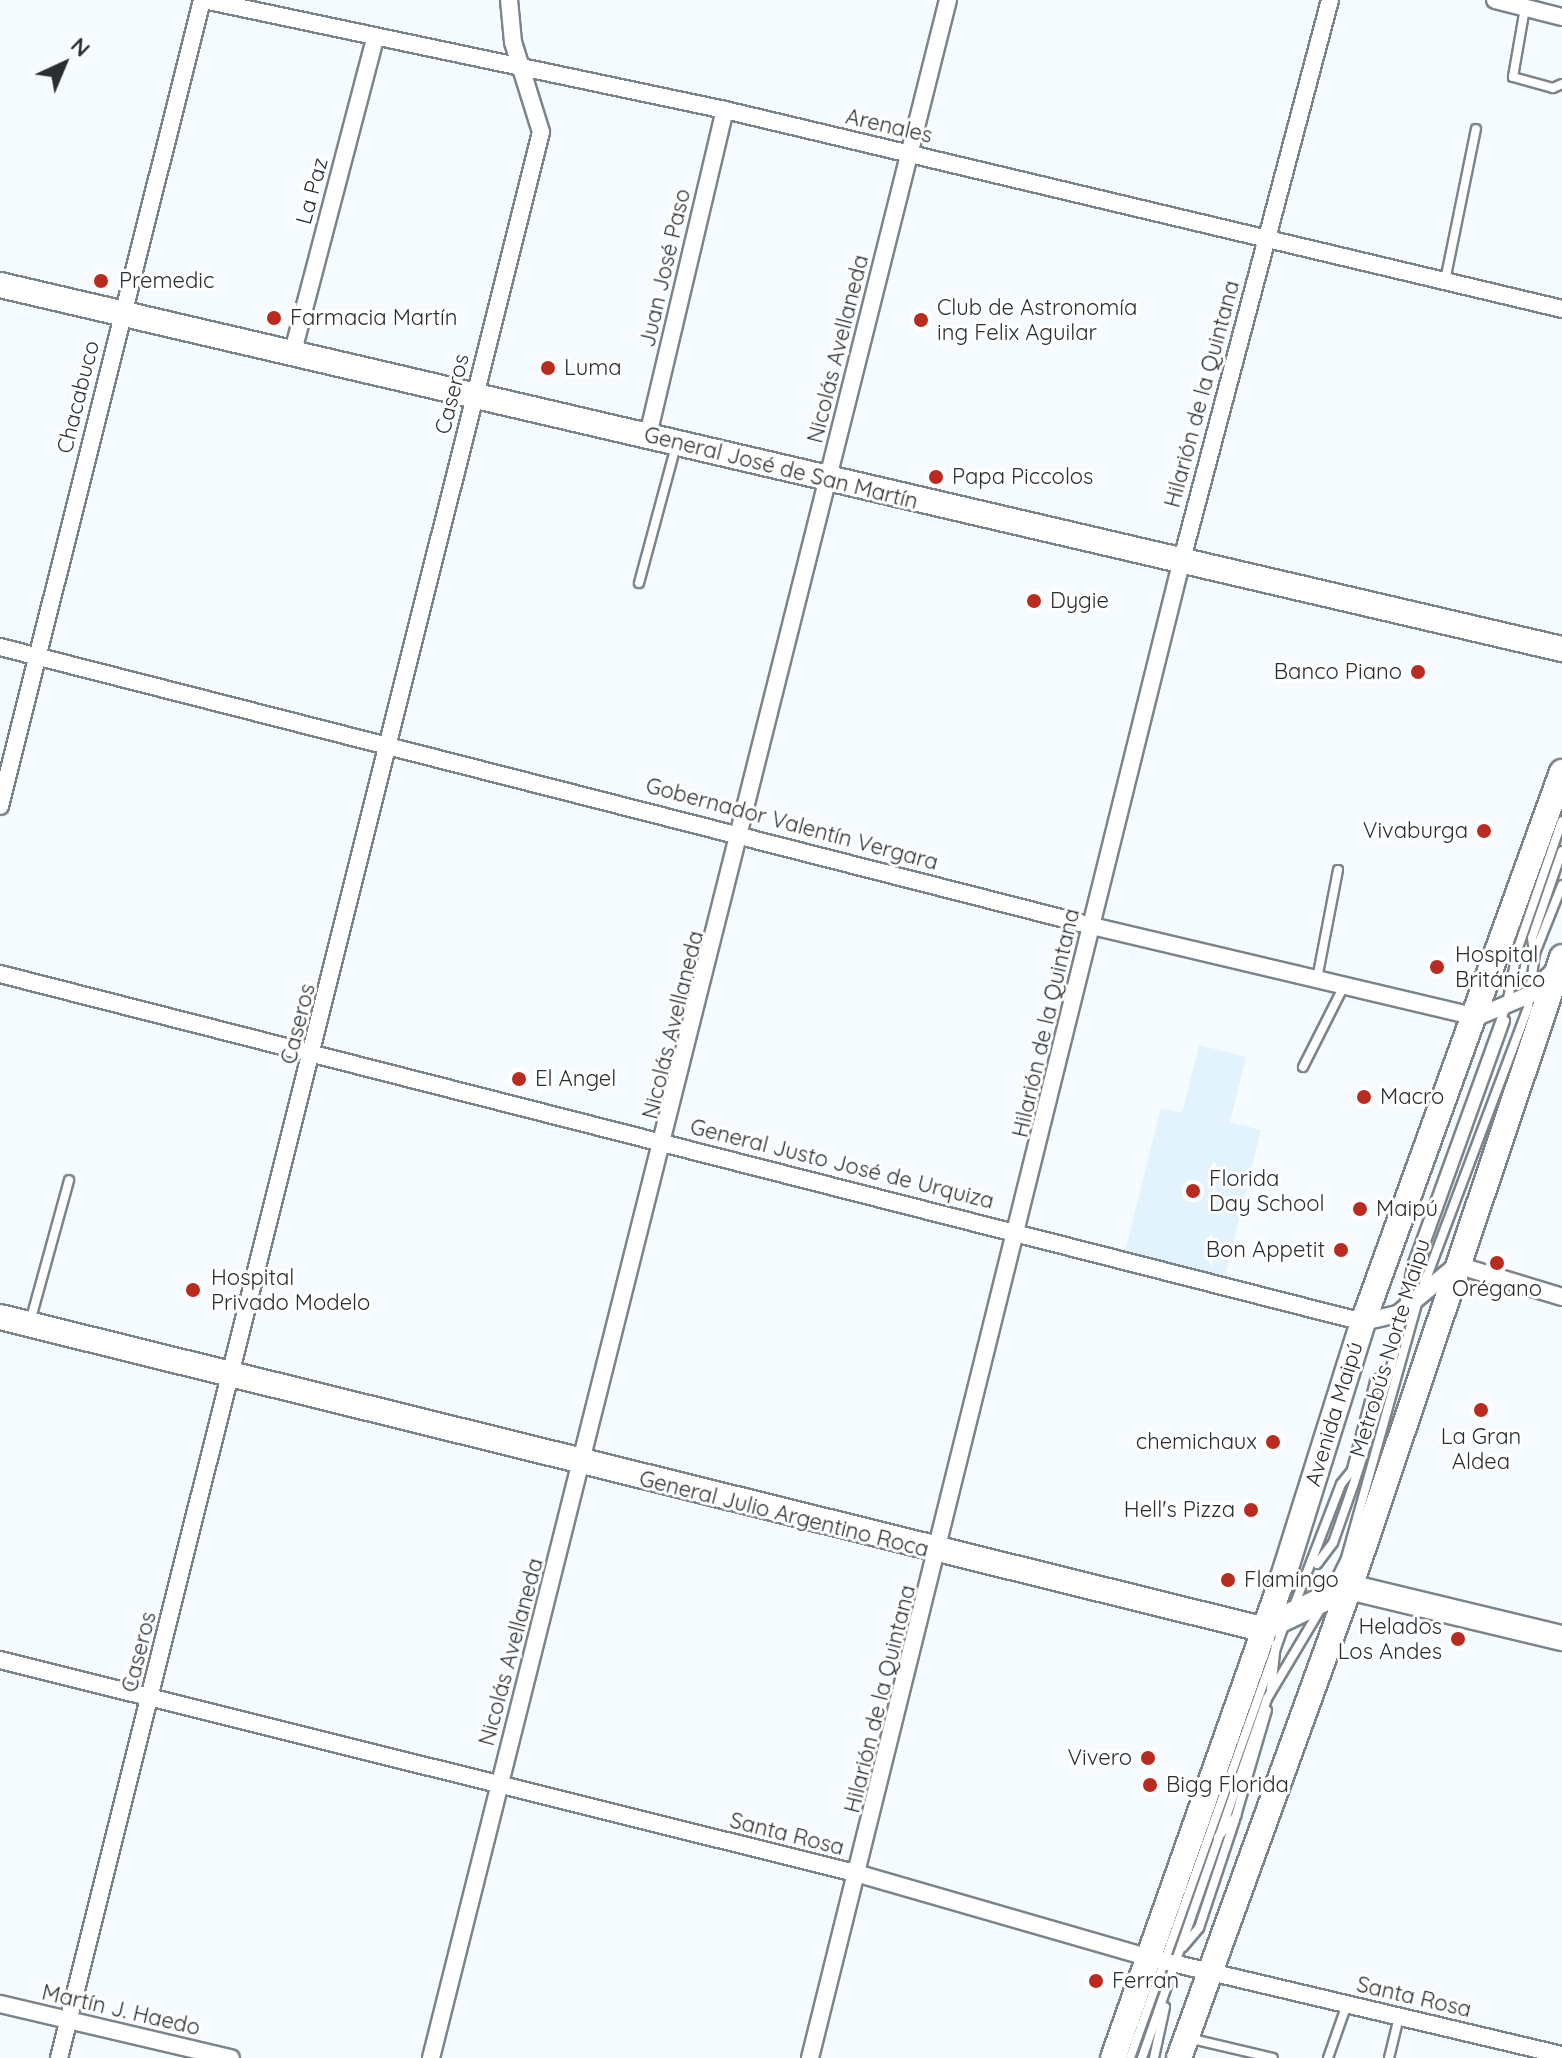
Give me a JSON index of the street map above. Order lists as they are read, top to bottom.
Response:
{
  "streets": {
    "street": [
      "Arenales",
      "La Paz",
      "Juan José Paso",
      "Nicolás Avellaneda",
      "Caseros",
      "Hilarión de la Quintana",
      "Chacabuco",
      "General José de San Martín",
      "Gobernador Valentín Vergara",
      "General Justo José de Urquiza",
      "Avenida Maipú",
      "General Julio Argentino Roca",
      "Santa Rosa",
      "Martín J. Haedo"
    ],
    "lane": ["Metrobús Norte Maipu"]
  },
  "crossings": [
    ["Arenales", "La Paz"],
    ["Arenales", "Juan José Paso"],
    ["Arenales", "Nicolás Avellaneda"],
    ["Arenales", "Caseros"],
    ["Arenales", "Hilarión de la Quintana"],
    ["Arenales", "Chacabuco"],
    ["La Paz", "General José de San Martín"],
    ["Juan José Paso", "General José de San Martín"],
    ["Nicolás Avellaneda", "General José de San Martín"],
    ["Nicolás Avellaneda", "Gobernador Valentín Vergara"],
    ["Nicolás Avellaneda", "General Justo José de Urquiza"],
    ["Nicolás Avellaneda", "General Julio Argentino Roca"],
    ["Nicolás Avellaneda", "Santa Rosa"],
    ["Caseros", "General José de San Martín"],
    ["Caseros", "Gobernador Valentín Vergara"],
    ["Caseros", "General Justo José de Urquiza"],
    ["Caseros", "General Julio Argentino Roca"],
    ["Caseros", "Santa Rosa"],
    ["Caseros", "Martín J. Haedo"],
    ["Hilarión de la Quintana", "General José de San Martín"],
    ["Hilarión de la Quintana", "Gobernador Valentín Vergara"],
    ["Hilarión de la Quintana", "General Justo José de Urquiza"],
    ["Hilarión de la Quintana", "General Julio Argentino Roca"],
    ["Hilarión de la Quintana", "Santa Rosa"],
    ["Chacabuco", "General José de San Martín"],
    ["Chacabuco", "Gobernador Valentín Vergara"],
    ["Gobernador Valentín Vergara", "Avenida Maipú"],
    ["General Justo José de Urquiza", "Metrobús Norte Maipu"],
    ["General Justo José de Urquiza", "Avenida Maipú"],
    ["Metrobús Norte Maipu", "Avenida Maipú"],
    ["Metrobús Norte Maipu", "General Julio Argentino Roca"],
    ["Metrobús Norte Maipu", "Santa Rosa"],
    ["Avenida Maipú", "General Julio Argentino Roca"],
    ["Avenida Maipú", "Santa Rosa"]
  ],
  "places": [
    "Premedic",
    "Farmacia Martín",
    "Club de Astronomía ing Felix Aguilar",
    "Luma",
    "Papa Piccolos",
    "Dygie",
    "Banco Piano",
    "Vivaburga",
    "Hospital Británico",
    "El Angel",
    "Macro",
    "Florida Day School",
    "Maipú",
    "Bon Appetit",
    "Orégano",
    "Hospital Privado Modelo",
    "La Gran Aldea",
    "chemichaux",
    "Hell's Pizza",
    "Flamingo",
    "Helados Los Andes",
    "Vivero",
    "Bigg Florida",
    "Ferran"
  ],
  "north": "top right"
}
